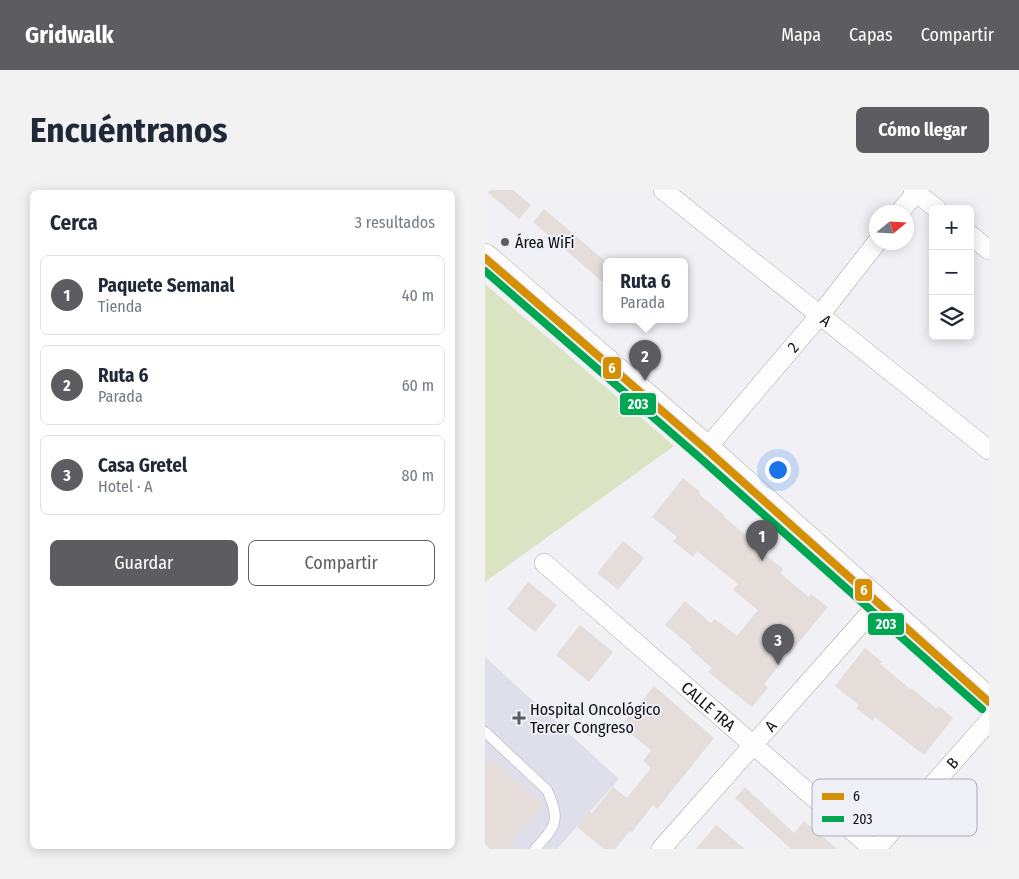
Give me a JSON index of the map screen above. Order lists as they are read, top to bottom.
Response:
{
  "streets": {
    "street": [
      "A",
      "2",
      "CALLE 1RA",
      "B"
    ]
  },
  "crossings": [
    ["A", "2"],
    ["A", "CALLE 1RA"],
    ["CALLE 1RA", "B"]
  ],
  "places": {
    "other": ["Área WiFi"],
    "health": ["Hospital Oncológico Tercer Congreso"]
  },
  "lines": ["transit line 6", "transit line 203"],
  "legend": ["6", "203"],
  "north": "right",
  "page": {
    "header": "Gridwalk",
    "nav": ["Mapa", "Capas", "Compartir"],
    "buttons": [
      "Cómo llegar",
      ["Guardar", "Compartir"]
    ],
    "title": "Encuéntranos",
    "heading": ["Cerca", "3 resultados"],
    "map_buttons": ["+", "−"],
    "list": [
      {
        "mark": "1",
        "name": "Paquete Semanal",
        "note": "Tienda",
        "value": "40 m"
      },
      {
        "mark": "2",
        "name": "Ruta 6",
        "note": "Parada",
        "value": "60 m"
      },
      {
        "mark": "3",
        "name": "Casa Gretel",
        "note": "Hotel · A",
        "value": "80 m"
      }
    ],
    "popup": ["Ruta 6", "Parada"],
    "pins": ["2", "1", "3"]
  }
}
